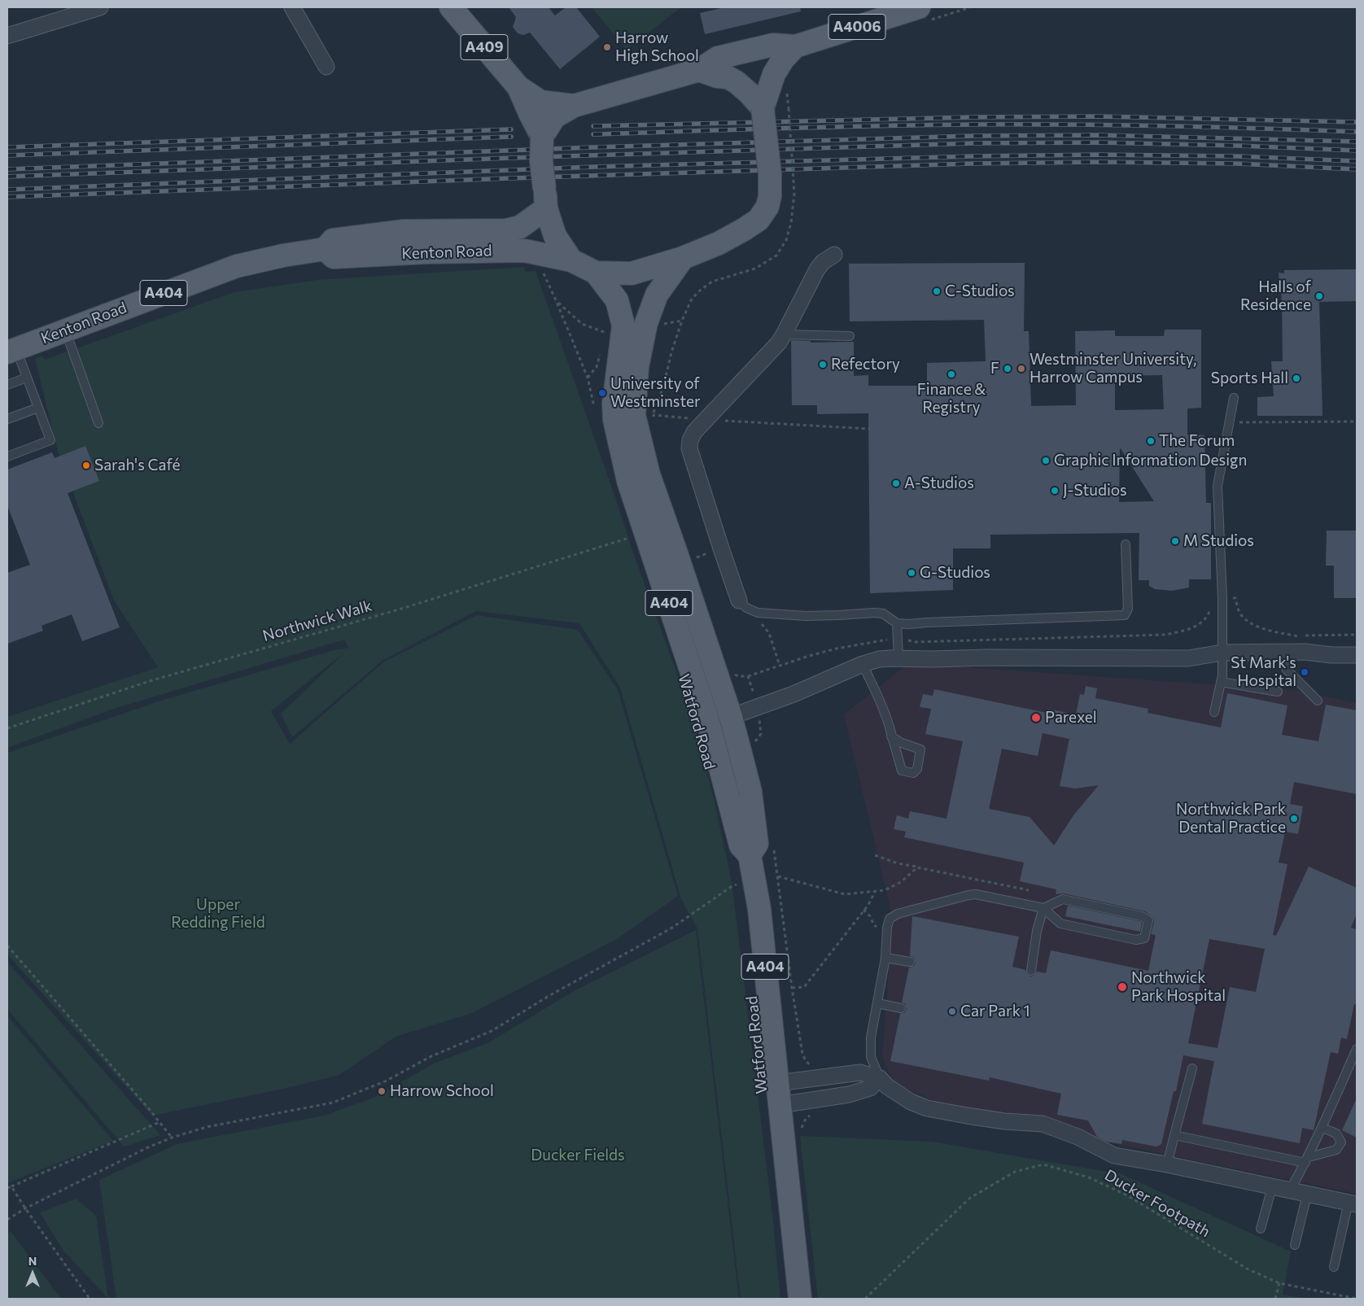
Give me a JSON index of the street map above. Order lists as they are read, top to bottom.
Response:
{
  "streets": {
    "main road": [
      "A4006",
      "A409",
      "Kenton Road",
      "A404",
      "Watford Road"
    ],
    "path": ["Northwick Walk", "Ducker Footpath"]
  },
  "parks": ["Upper Redding Field", "Ducker Fields"],
  "places": [
    "Harrow High School",
    "C-Studios",
    "Halls of Residence",
    "Refectory",
    "F",
    "Westminster University, Harrow Campus",
    "Finance & Registry",
    "Sports Hall",
    "University of Westminster",
    "The Forum",
    "Graphic Information Design",
    "Sarah's Café",
    "A-Studios",
    "J-Studios",
    "M Studios",
    "G-Studios",
    "St Mark's Hospital",
    "Parexel",
    "Northwick Park Dental Practice",
    "Northwick Park Hospital",
    "Car Park 1",
    "Harrow School"
  ],
  "north": "top"
}
